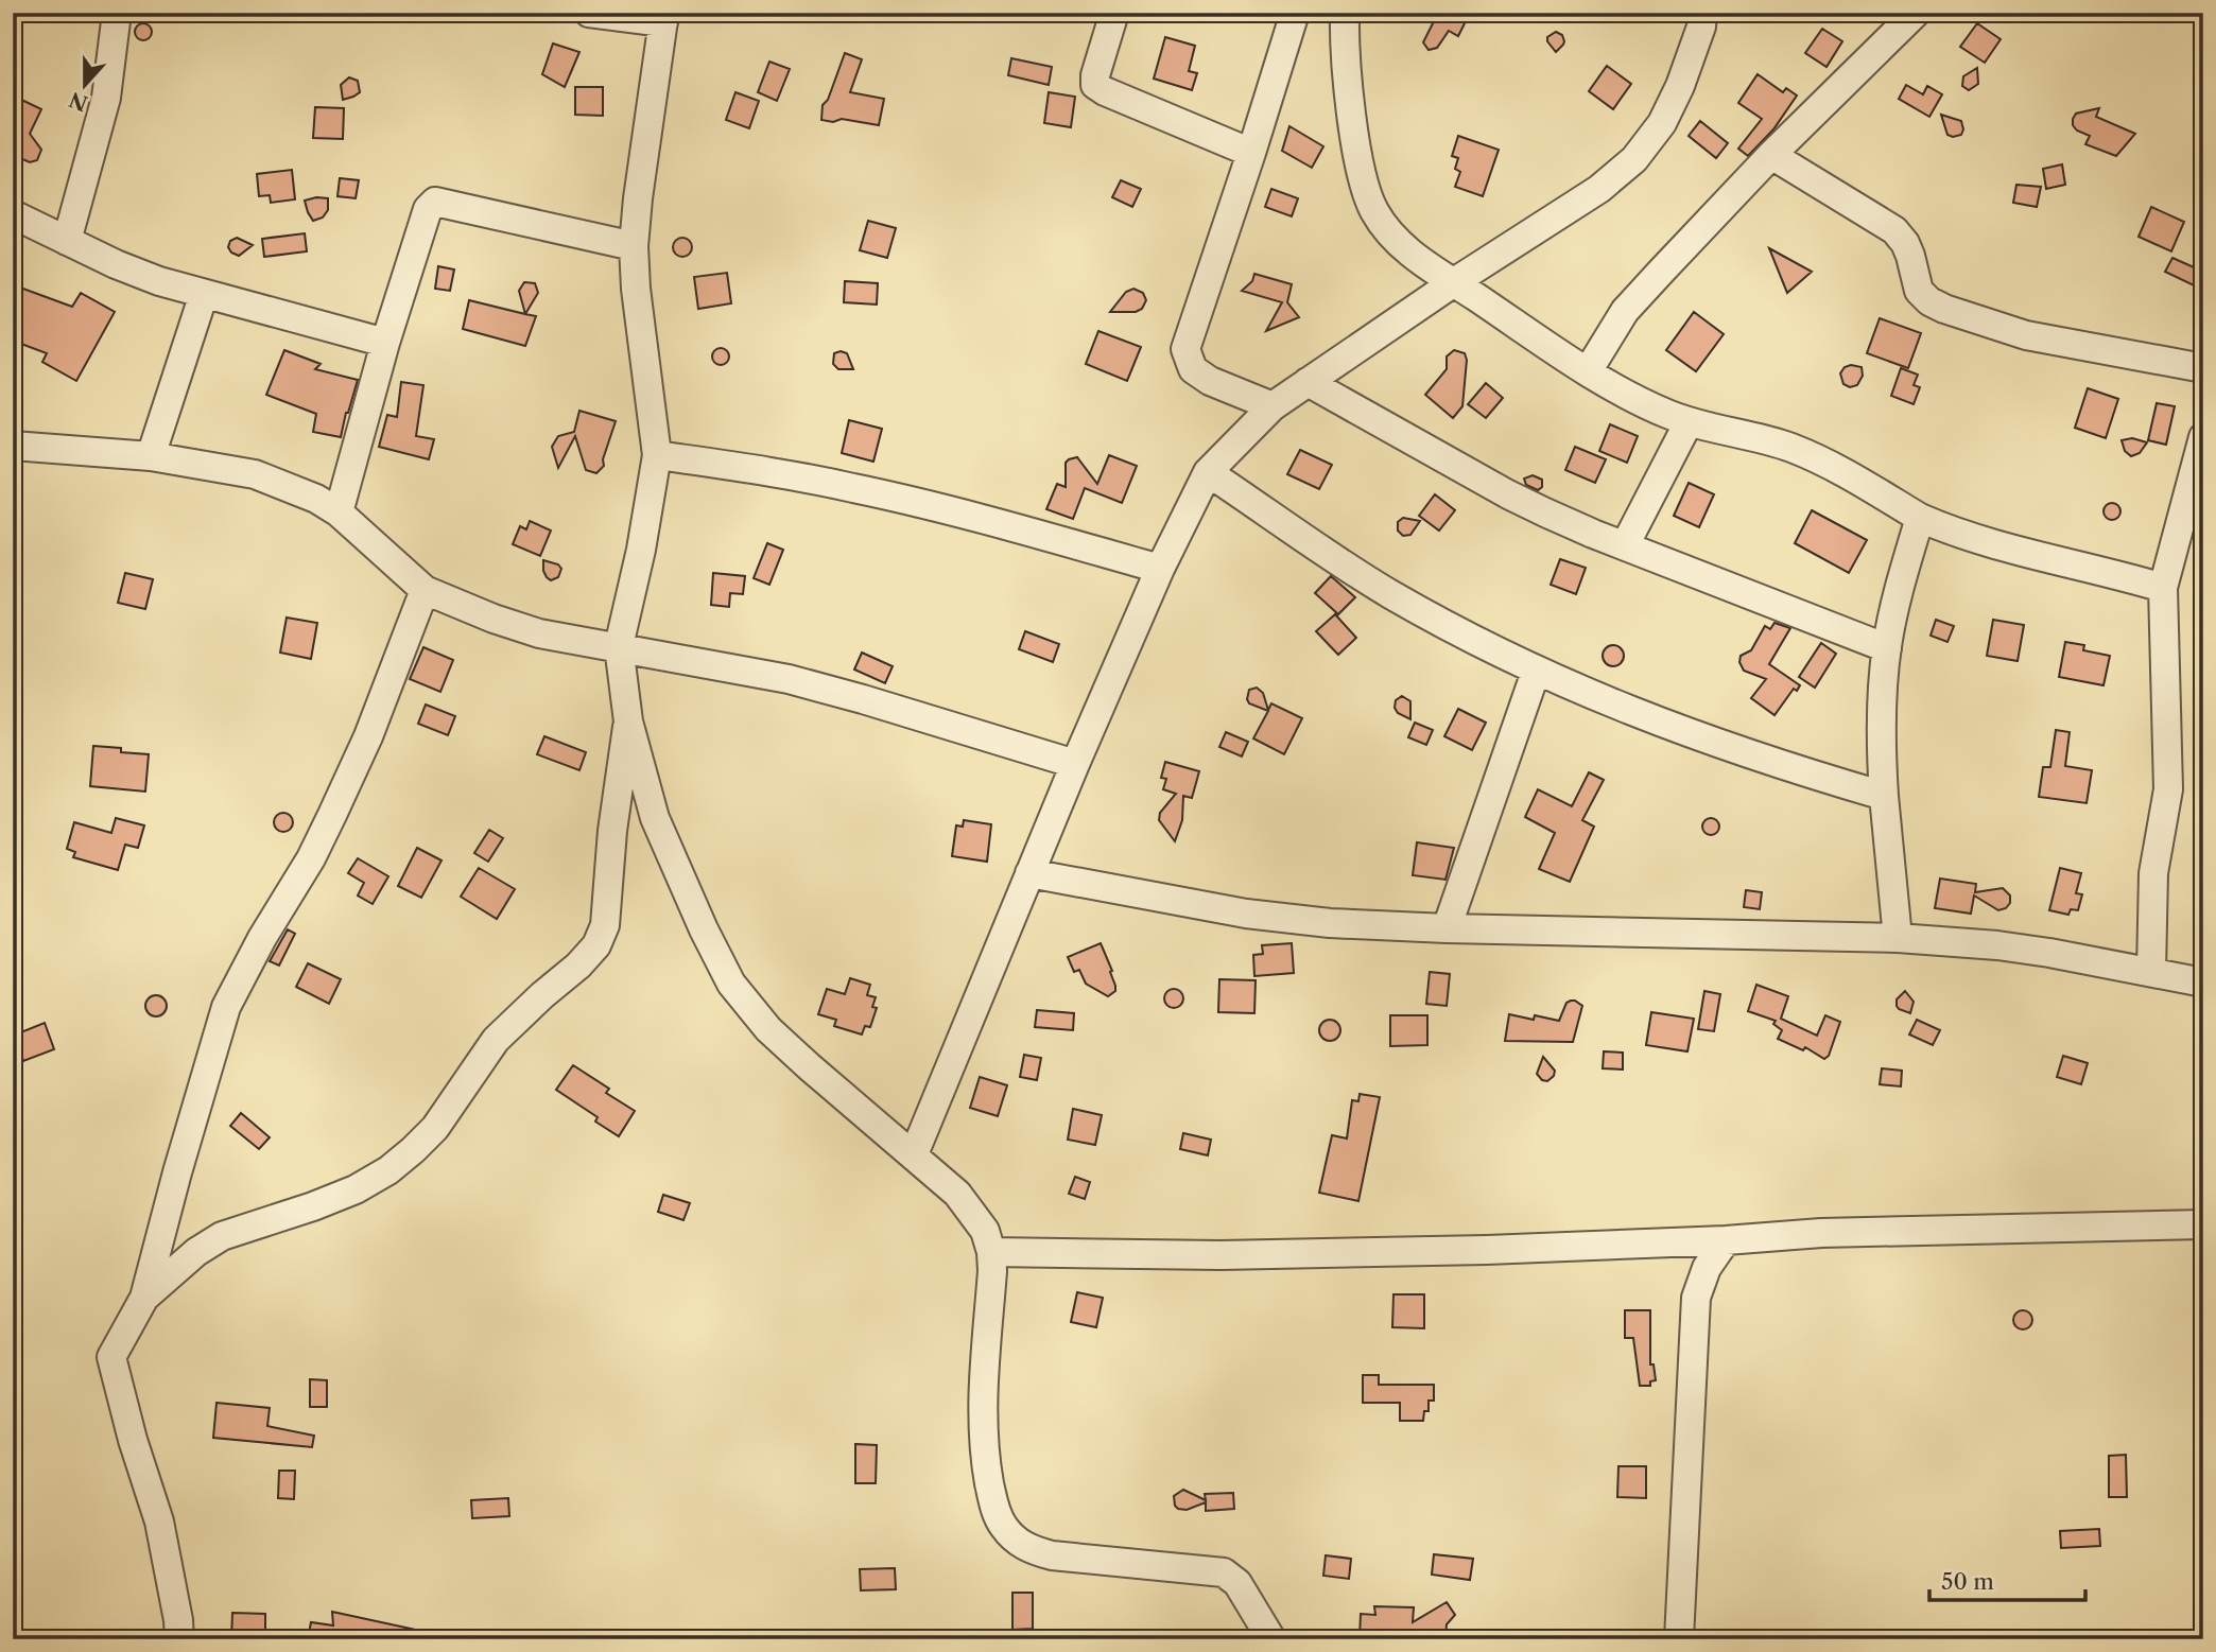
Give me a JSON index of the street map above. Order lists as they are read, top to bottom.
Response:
{
  "scale_bar": "50 m",
  "north": "bottom"
}
